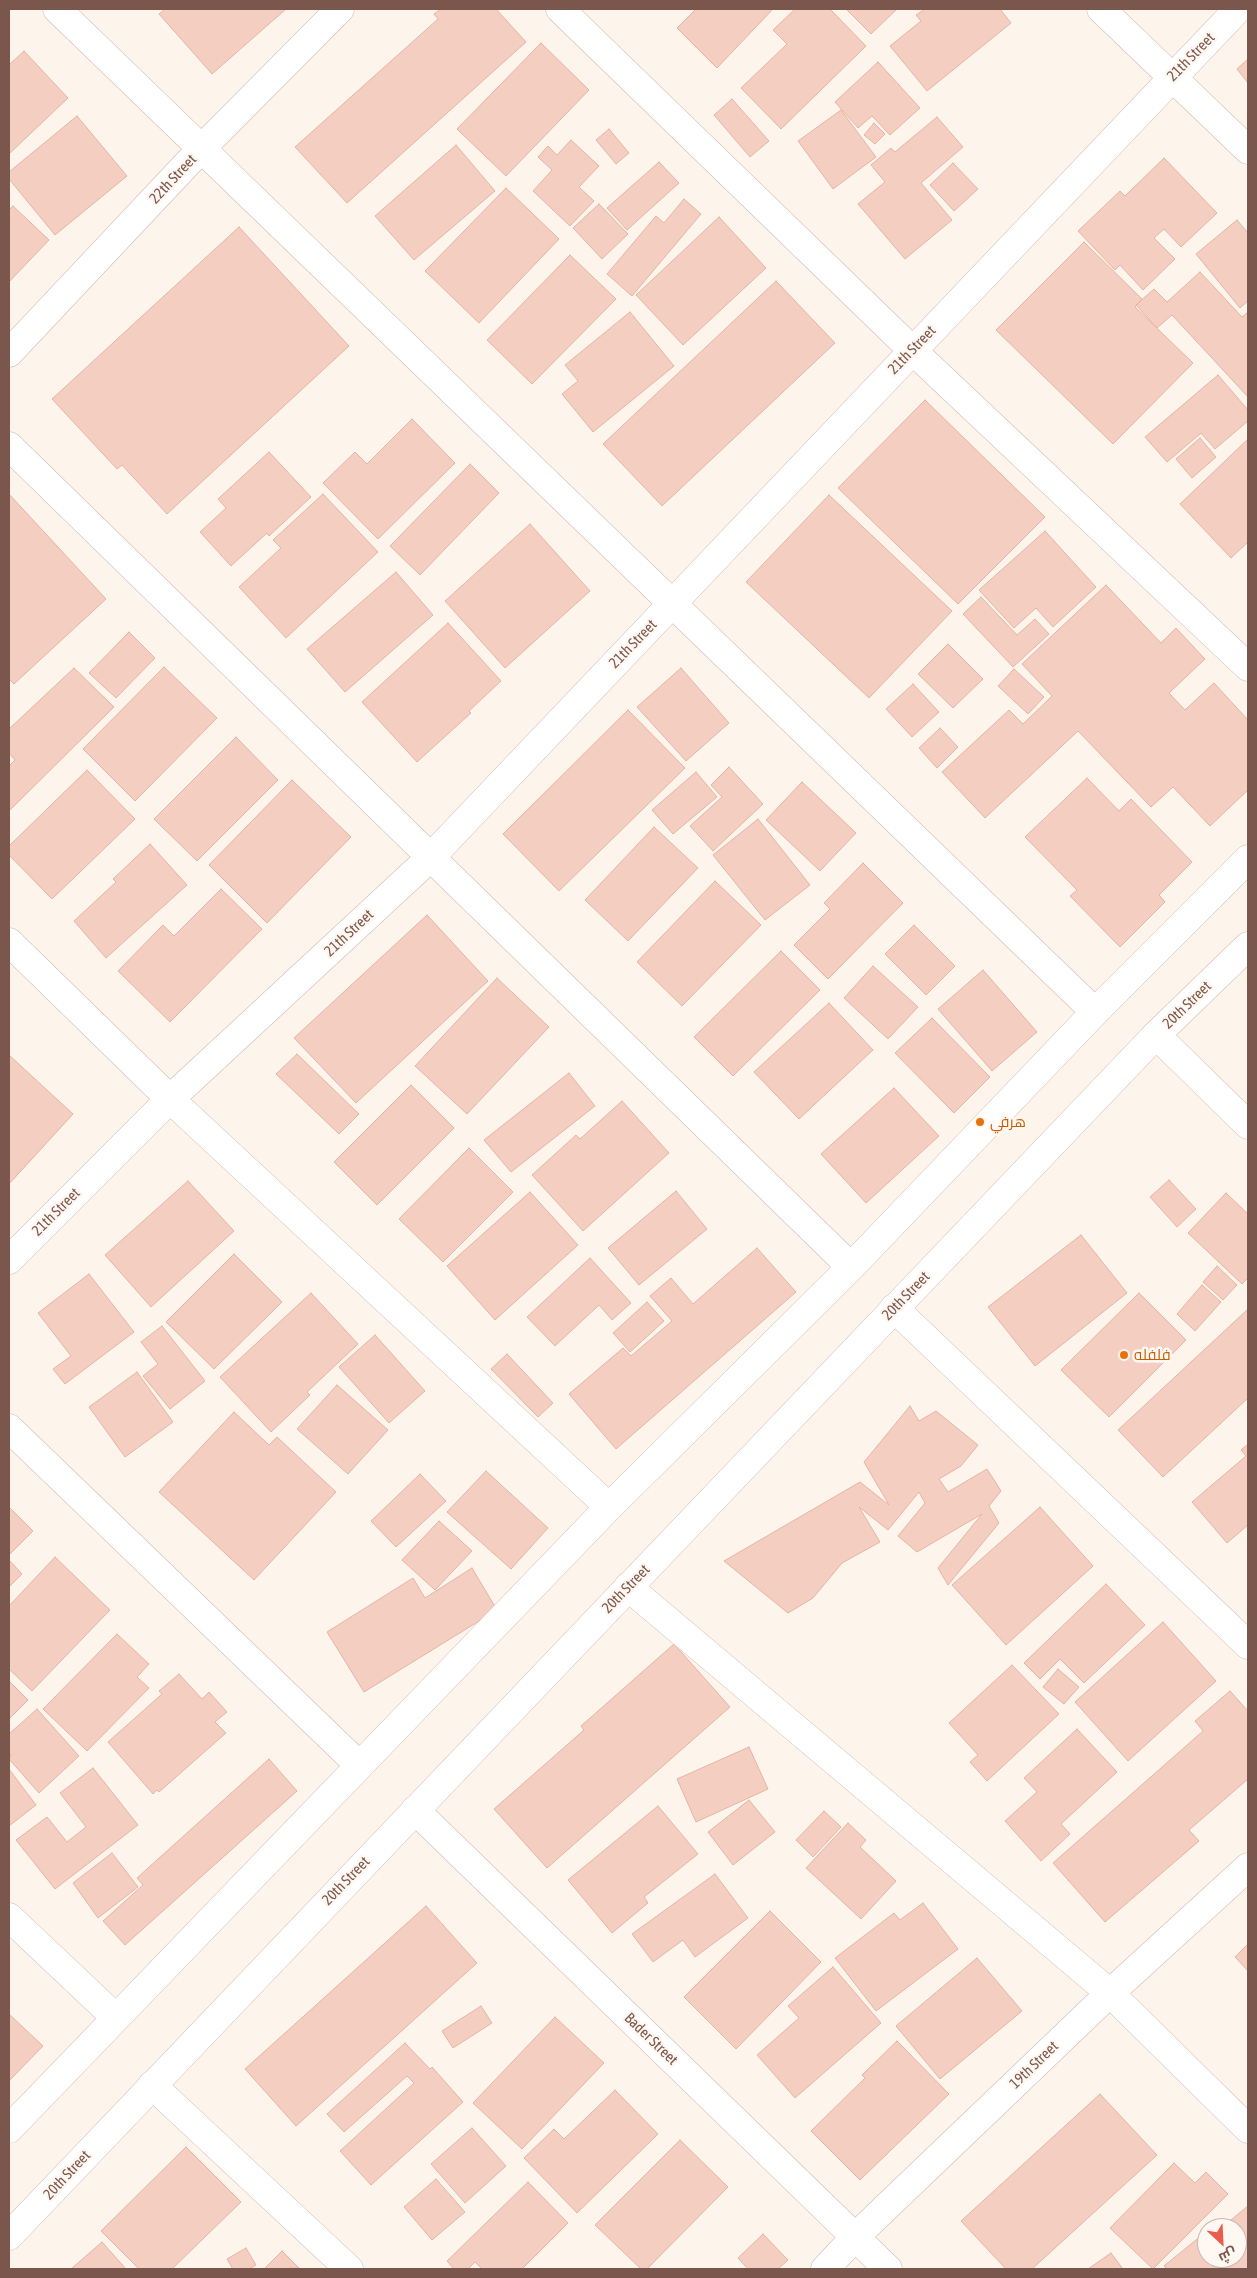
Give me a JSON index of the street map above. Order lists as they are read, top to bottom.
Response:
{
  "streets": {
    "street": [
      "21th Street",
      "22th Street",
      "20th Street",
      "Bader Street",
      "19th Street"
    ]
  },
  "crossings": [
    ["20th Street", "Bader Street"],
    ["Bader Street", "19th Street"]
  ],
  "places": ["هرفي", "فلفله"],
  "north": "bottom right"
}
